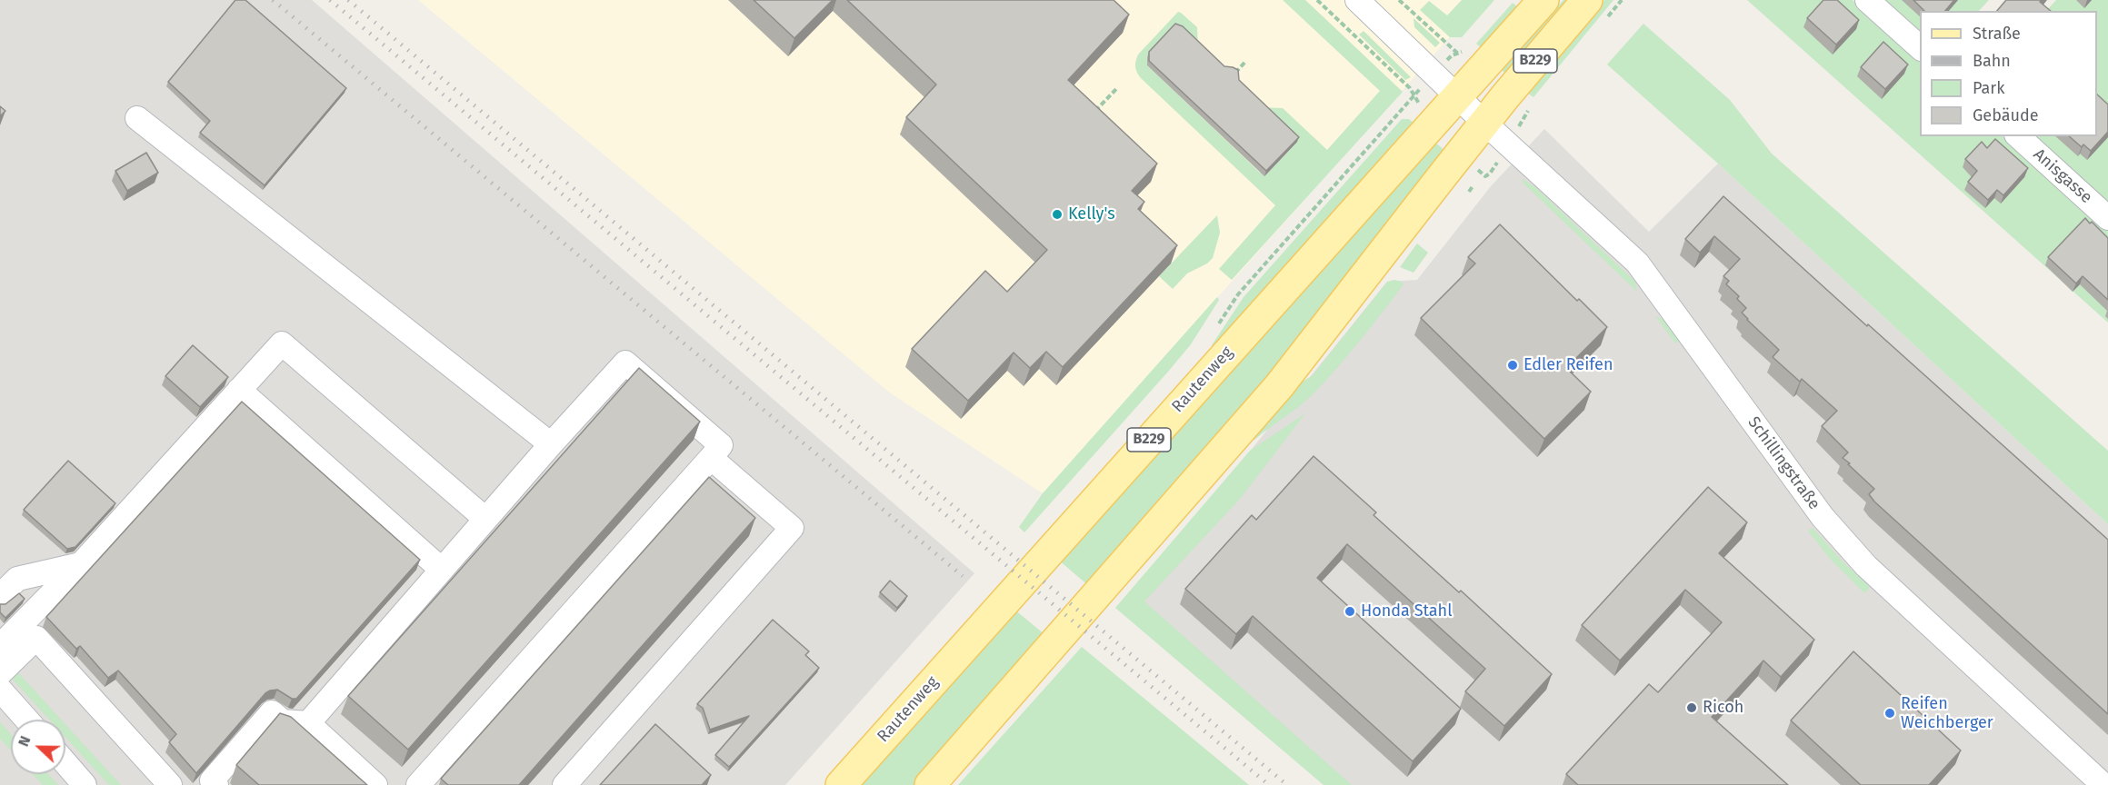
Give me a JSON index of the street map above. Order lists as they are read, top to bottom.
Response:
{
  "streets": {
    "main road": ["B229", "Rautenweg"],
    "street": ["Anisgasse", "Schillingstraße"]
  },
  "crossings": [
    ["B229", "Schillingstraße"],
    ["Rautenweg", "Schillingstraße"]
  ],
  "places": [
    "Kelly's",
    "Edler Reifen",
    "Honda Stahl",
    "Ricoh",
    "Reifen Weichberger"
  ],
  "legend": [
    "Straße",
    "Bahn",
    "Park",
    "Gebäude"
  ],
  "north": "left"
}
